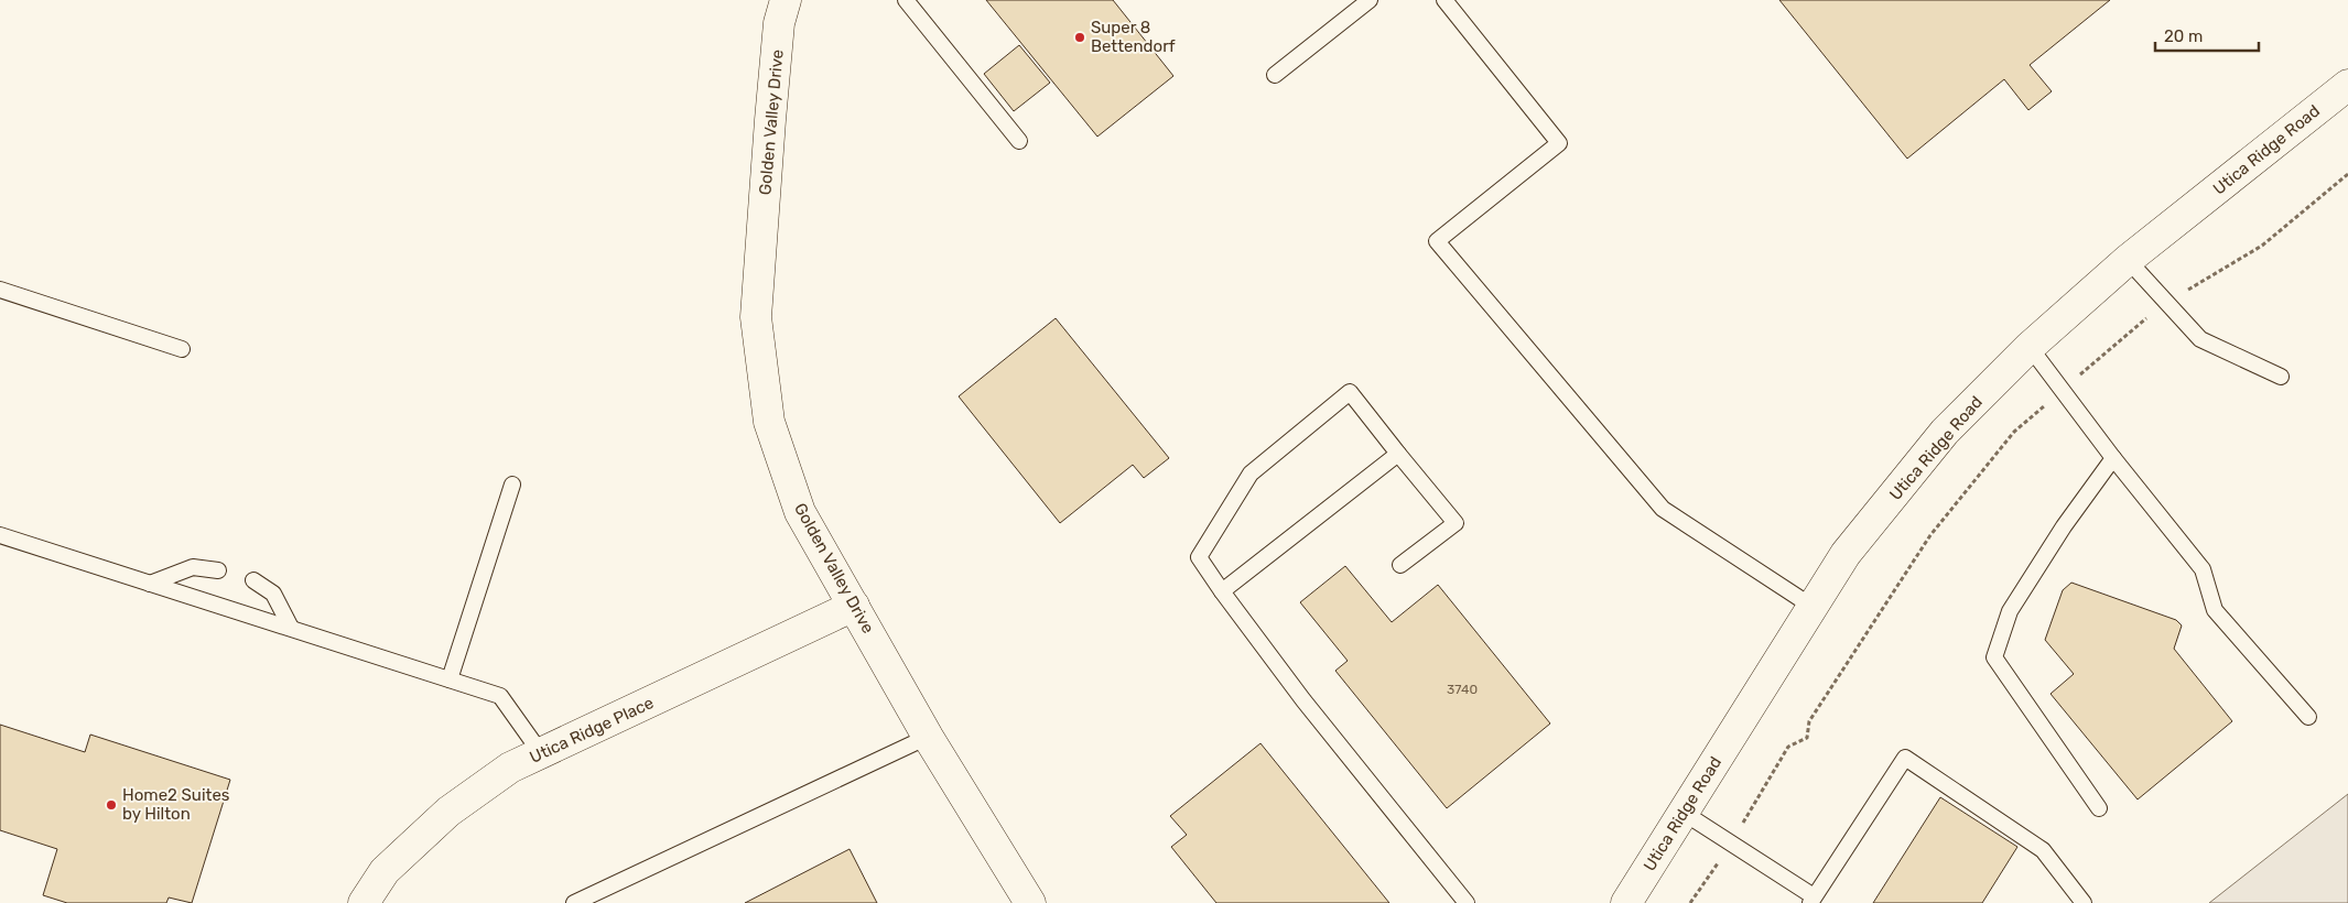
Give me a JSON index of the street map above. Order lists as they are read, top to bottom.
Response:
{
  "streets": {
    "street": ["Golden Valley Drive", "Utica Ridge Road", "Utica Ridge Place"]
  },
  "crossings": [
    ["Golden Valley Drive", "Utica Ridge Place"]
  ],
  "places": ["Super 8 Bettendorf", "Home2 Suites by Hilton"],
  "house_numbers": ["3740"],
  "scale_bar": "20 m"
}
